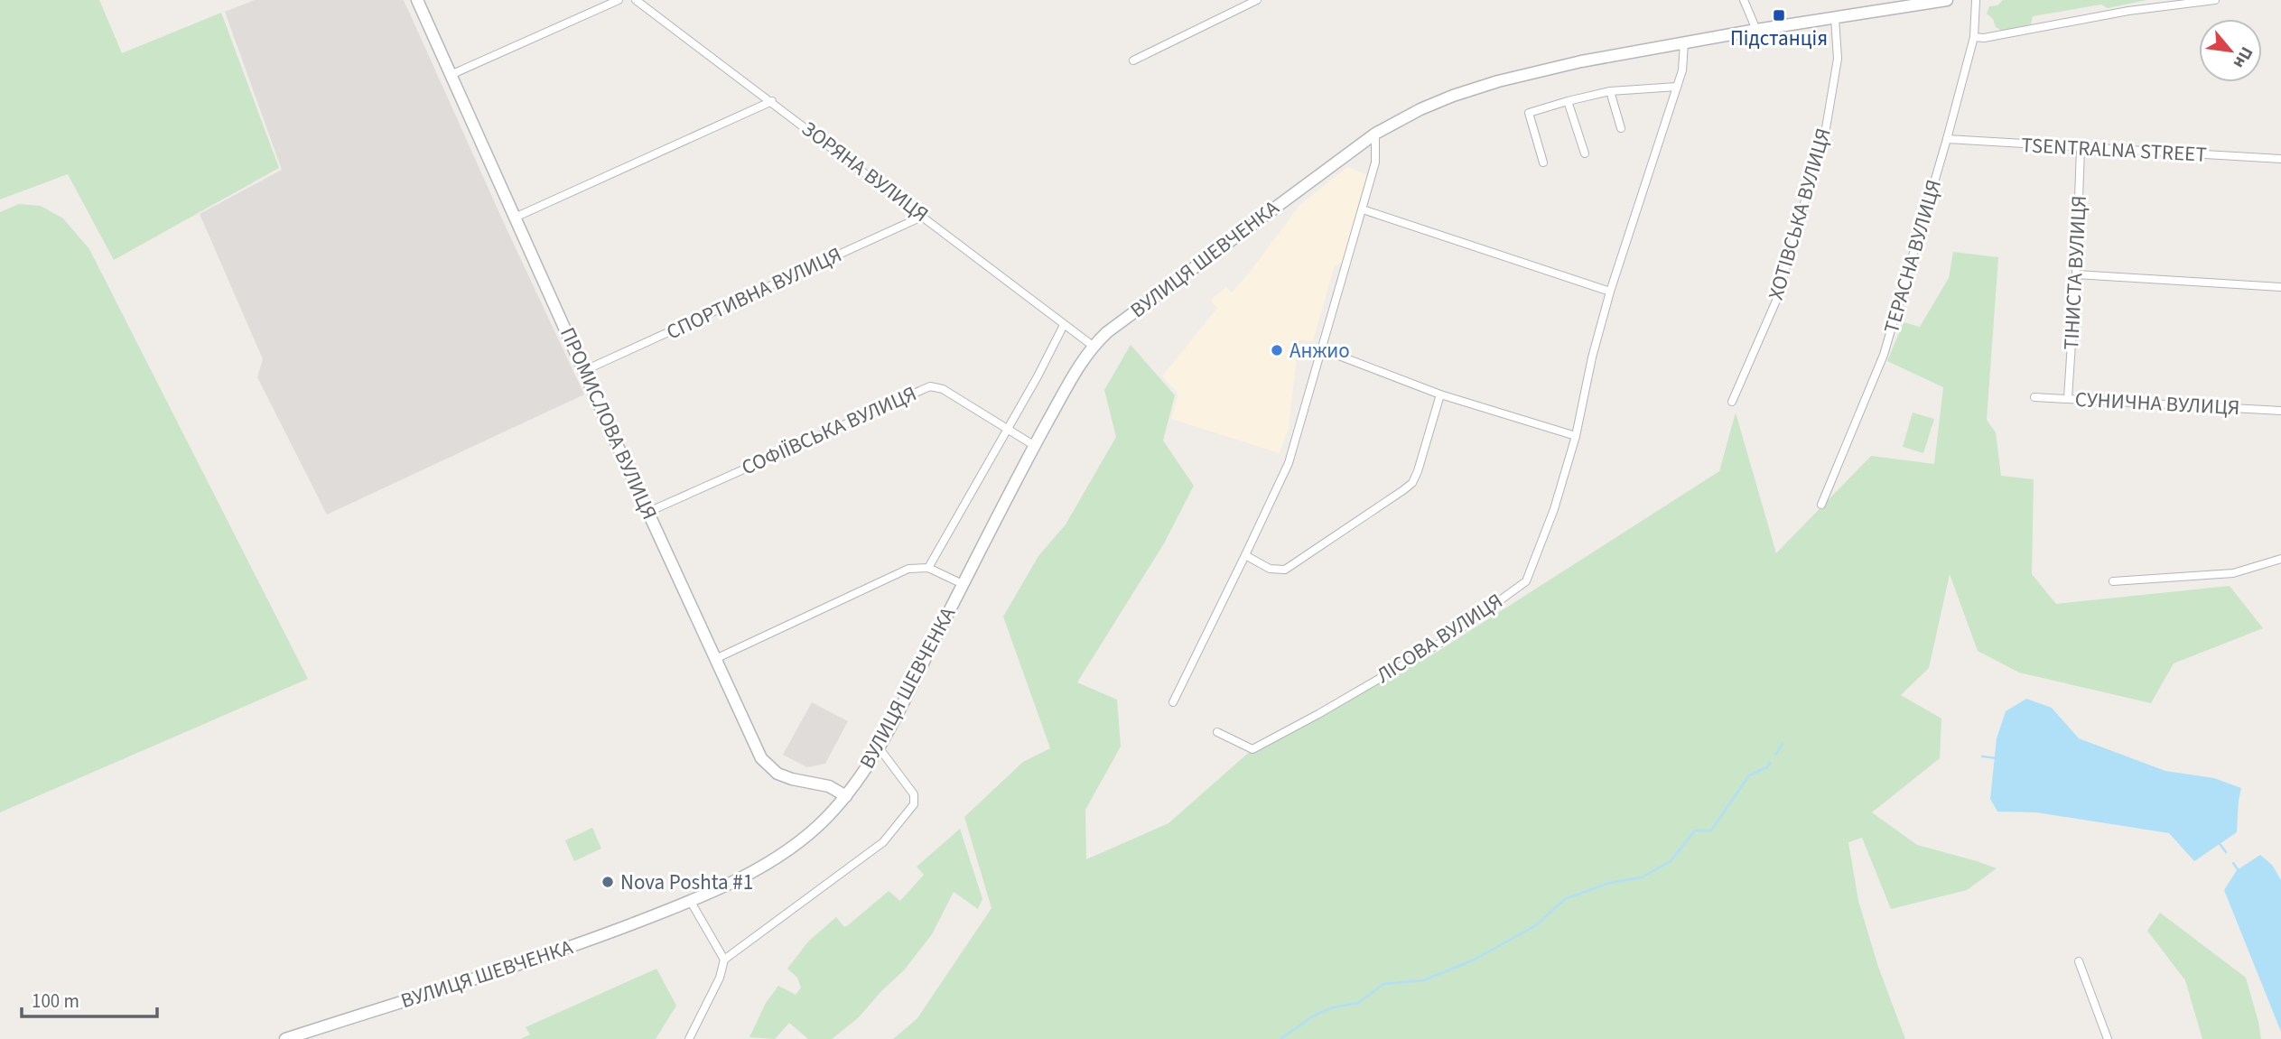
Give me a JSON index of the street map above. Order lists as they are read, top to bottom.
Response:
{
  "streets": {
    "street": [
      "TSENTRALNA STREET",
      "ЗОРЯНА ВУЛИЦЯ",
      "ХОТІВСЬКА ВУЛИЦЯ",
      "ТЕРАСНА ВУЛИЦЯ",
      "ВУЛИЦЯ ШЕВЧЕНКА",
      "ТІНИСТА ВУЛИЦЯ",
      "СПОРТИВНА ВУЛИЦЯ",
      "СУНИЧНА ВУЛИЦЯ",
      "ПРОМИСЛОВА ВУЛИЦЯ",
      "СОФІЇВСЬКА ВУЛИЦЯ",
      "ЛІСОВА ВУЛИЦЯ"
    ]
  },
  "crossings": [
    ["TSENTRALNA STREET", "ТЕРАСНА ВУЛИЦЯ"],
    ["TSENTRALNA STREET", "ТІНИСТА ВУЛИЦЯ"],
    ["ЗОРЯНА ВУЛИЦЯ", "ВУЛИЦЯ ШЕВЧЕНКА"],
    ["ЗОРЯНА ВУЛИЦЯ", "СПОРТИВНА ВУЛИЦЯ"],
    ["ХОТІВСЬКА ВУЛИЦЯ", "ВУЛИЦЯ ШЕВЧЕНКА"],
    ["ВУЛИЦЯ ШЕВЧЕНКА", "ПРОМИСЛОВА ВУЛИЦЯ"],
    ["ВУЛИЦЯ ШЕВЧЕНКА", "ЛІСОВА ВУЛИЦЯ"],
    ["ТІНИСТА ВУЛИЦЯ", "СУНИЧНА ВУЛИЦЯ"],
    ["СПОРТИВНА ВУЛИЦЯ", "ПРОМИСЛОВА ВУЛИЦЯ"],
    ["ПРОМИСЛОВА ВУЛИЦЯ", "СОФІЇВСЬКА ВУЛИЦЯ"]
  ],
  "places": {
    "transit": ["Підстанція"],
    "other": ["Анжио", "Nova Poshta #1"]
  },
  "scale_bar": "100 m",
  "north": "bottom right"
}
